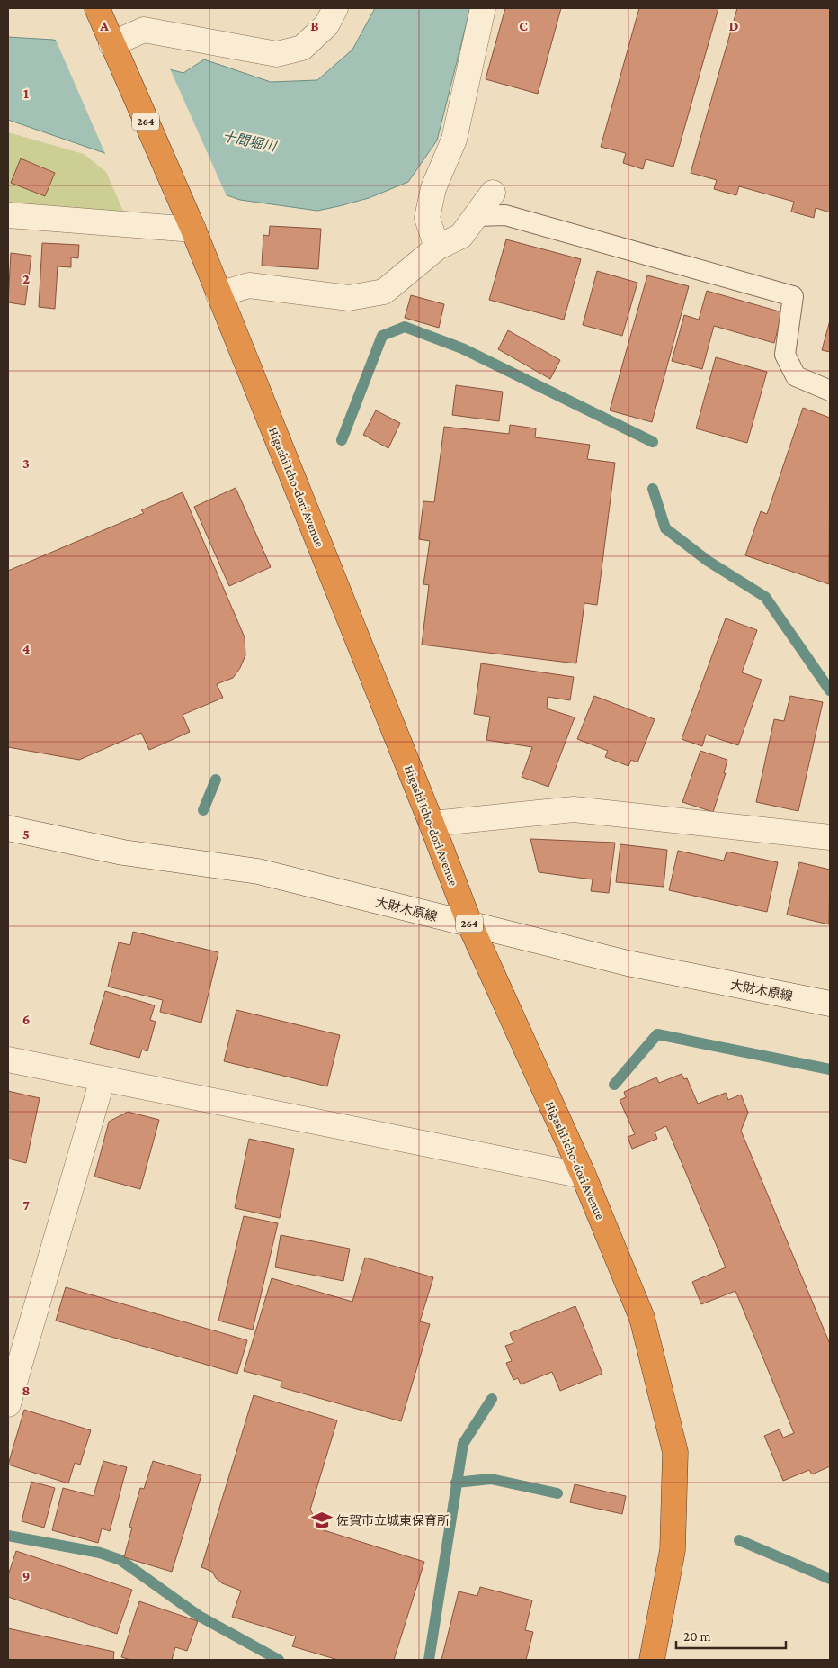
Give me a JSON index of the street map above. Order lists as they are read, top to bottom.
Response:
{
  "streets": {
    "highway": ["264", "Higashi Icho-dori Avenue"],
    "street": ["大財木原線"]
  },
  "crossings": [
    ["Higashi Icho-dori Avenue", "大財木原線"]
  ],
  "water": ["十間堀川"],
  "places": {
    "school or university": ["佐賀市立城東保育所"]
  },
  "scale_bar": "20 m",
  "grid": {
    "columns": [
      "A",
      "B",
      "C",
      "D"
    ],
    "rows": [
      "1",
      "2",
      "3",
      "4",
      "5",
      "6",
      "7",
      "8",
      "9"
    ]
  }
}
